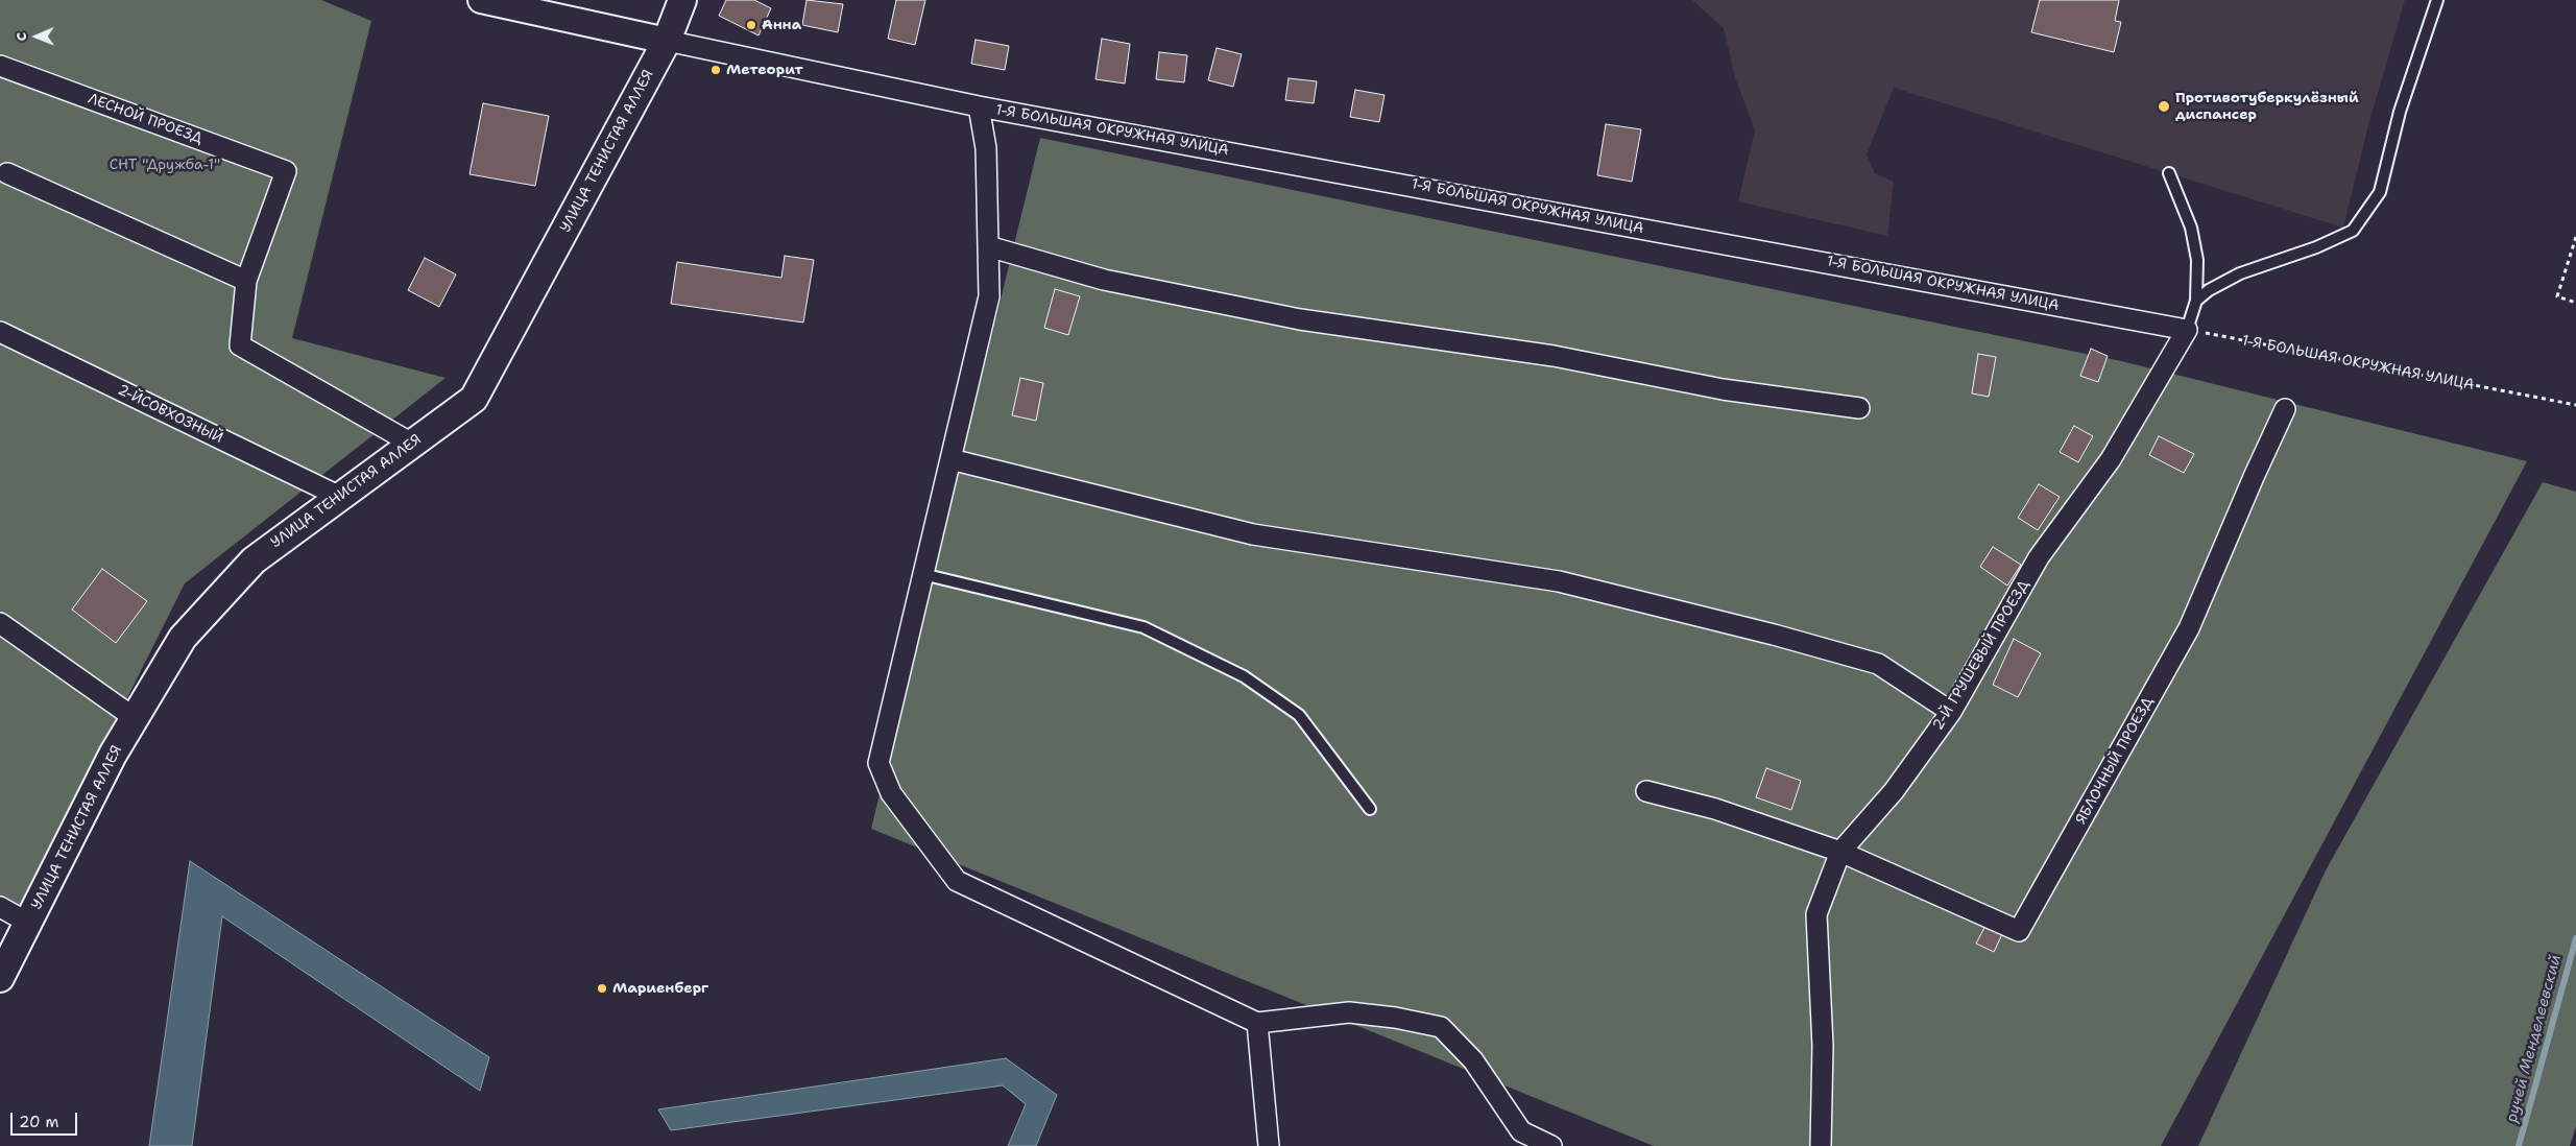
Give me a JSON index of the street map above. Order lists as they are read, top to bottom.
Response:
{
  "streets": {
    "main road": ["УЛИЦА ТЕНИСТАЯ АЛЛЕЯ"],
    "street": [
      "ЛЕСНОЙ ПРОЕЗД",
      "1-Я БОЛЬШАЯ ОКРУЖНАЯ УЛИЦА",
      "2-ЙСОВХОЗНЫЙ",
      "2-Й ГРУШЕВЫЙ ПРОЕЗД",
      "ЯБЛОЧНЫЙ ПРОЕЗД"
    ]
  },
  "crossings": [
    ["ЛЕСНОЙ ПРОЕЗД", "УЛИЦА ТЕНИСТАЯ АЛЛЕЯ"],
    ["1-Я БОЛЬШАЯ ОКРУЖНАЯ УЛИЦА", "УЛИЦА ТЕНИСТАЯ АЛЛЕЯ"],
    ["1-Я БОЛЬШАЯ ОКРУЖНАЯ УЛИЦА", "2-Й ГРУШЕВЫЙ ПРОЕЗД"],
    ["УЛИЦА ТЕНИСТАЯ АЛЛЕЯ", "2-ЙСОВХОЗНЫЙ"],
    ["2-Й ГРУШЕВЫЙ ПРОЕЗД", "ЯБЛОЧНЫЙ ПРОЕЗД"]
  ],
  "water": ["ручей Менделеевский"],
  "parks": ["СНТ \"Дружба-1\""],
  "places": [
    "Анна",
    "Метеорит",
    "Противотуберкулёзный диспансер",
    "Мариенберг"
  ],
  "scale_bar": "20 m",
  "north": "left"
}
